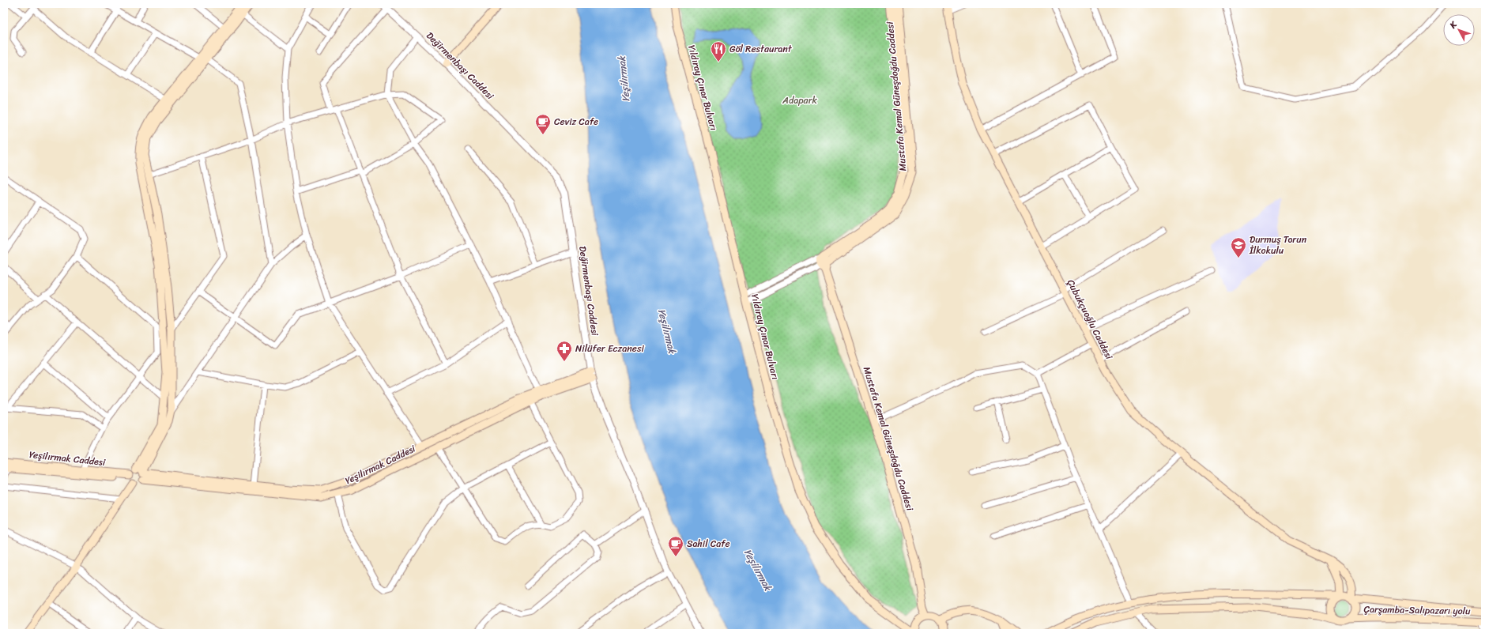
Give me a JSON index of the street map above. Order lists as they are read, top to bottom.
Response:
{
  "streets": {
    "main road": [
      "Yıldıray Çınar Bulvarı",
      "Mustafa Kemal Güneşdoğdu Caddesi",
      "Çubukçuoğlu Caddesi",
      "Yeşilırmak Caddesi",
      "Çarşamba-Salıpazarı yolu"
    ],
    "street": ["Değirmenbaşı Caddesi"]
  },
  "crossings": [
    ["Değirmenbaşı Caddesi", "Yeşilırmak Caddesi"],
    ["Çubukçuoğlu Caddesi", "Çarşamba-Salıpazarı yolu"]
  ],
  "water": ["Yeşilırmak"],
  "parks": ["Adapark"],
  "places": {
    "restaurant": ["Göl Restaurant"],
    "cafe": ["Ceviz Cafe", "Sahil Cafe"],
    "school or university": ["Durmuş Torun İlkokulu"],
    "pharmacy": ["Nilüfer Eczanesi"]
  },
  "north": "top left"
}
